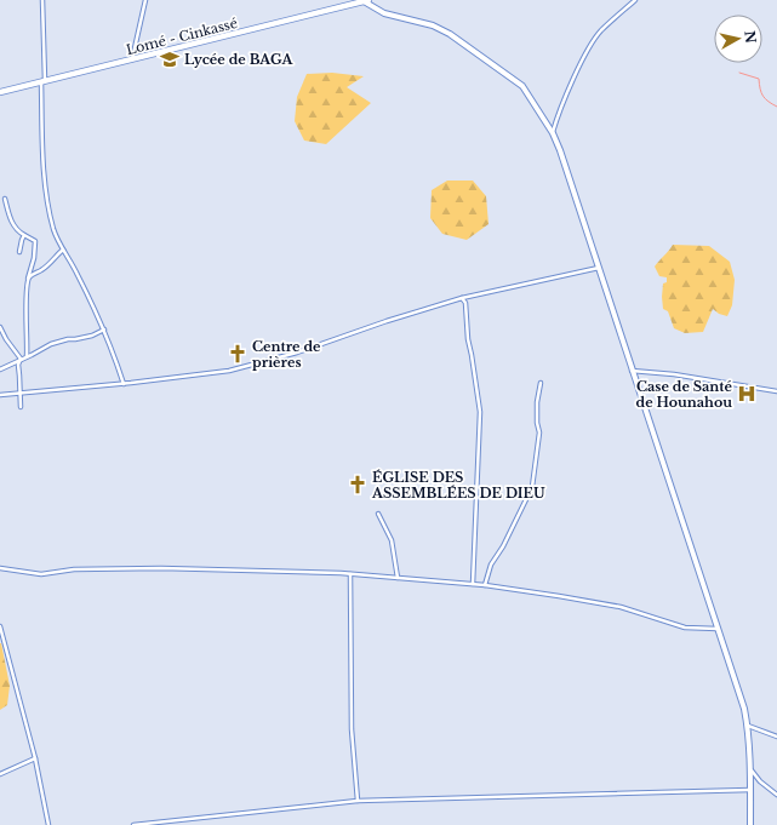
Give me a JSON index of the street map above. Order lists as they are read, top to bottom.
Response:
{
  "streets": {
    "highway": ["Lomé - Cinkassé"]
  },
  "places": {
    "school or university": ["Lycée de BAGA"],
    "church": ["Centre de prières", "ÉGLISE DES ASSEMBLÉES DE DIEU"],
    "hospital": ["Case de Santé de Hounahou"]
  },
  "north": "right"
}
